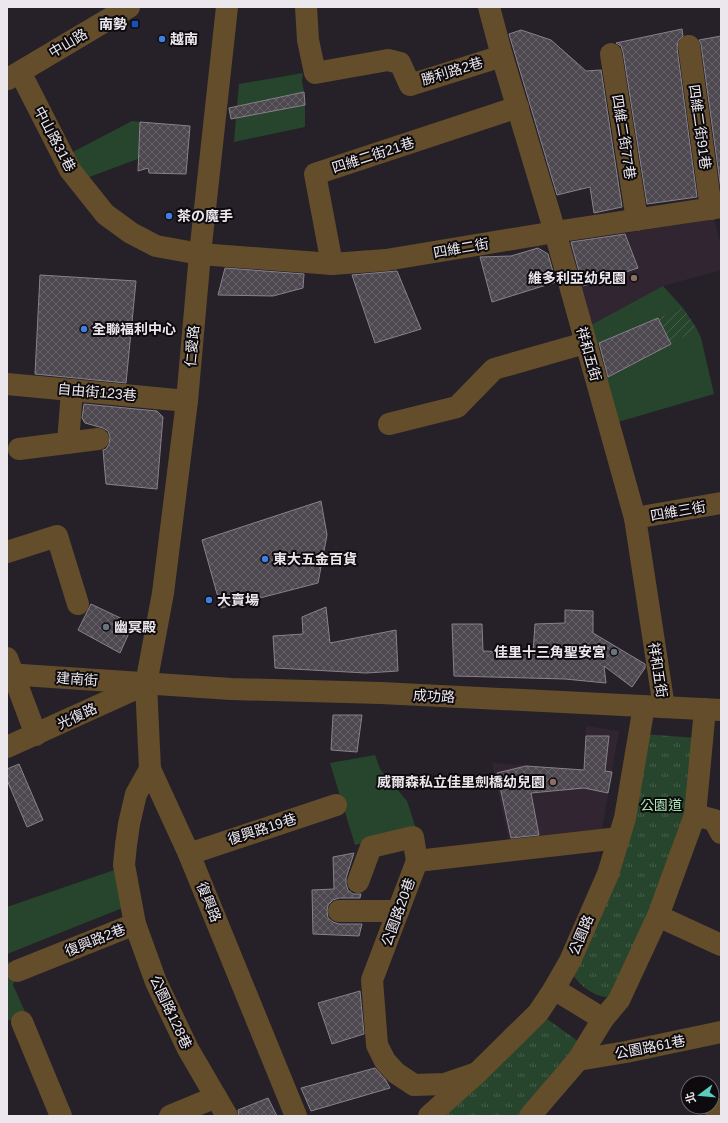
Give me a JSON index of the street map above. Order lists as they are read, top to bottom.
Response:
{
  "streets": {
    "street": [
      "中山路",
      "勝利路2巷",
      "四維二街91巷",
      "四維二街77巷",
      "中山路31巷",
      "四維二街21巷",
      "四維二街",
      "仁愛路",
      "祥和五街",
      "自由街123巷",
      "四維三街",
      "建南街",
      "成功路",
      "光復路",
      "復興路19巷",
      "復興路",
      "公園路20巷",
      "公園路",
      "復興路2巷",
      "公園路128巷",
      "公園路61巷"
    ]
  },
  "crossings": [
    ["中山路", "中山路31巷"],
    ["勝利路2巷", "祥和五街"],
    ["四維二街91巷", "四維二街"],
    ["四維二街77巷", "四維二街"],
    ["中山路31巷", "四維二街"],
    ["中山路31巷", "仁愛路"],
    ["四維二街21巷", "四維二街"],
    ["四維二街21巷", "祥和五街"],
    ["四維二街", "仁愛路"],
    ["四維二街", "祥和五街"],
    ["仁愛路", "自由街123巷"],
    ["仁愛路", "建南街"],
    ["仁愛路", "成功路"],
    ["仁愛路", "光復路"],
    ["仁愛路", "復興路"],
    ["祥和五街", "四維三街"],
    ["祥和五街", "成功路"],
    ["祥和五街", "公園路"],
    ["建南街", "成功路"],
    ["建南街", "光復路"],
    ["建南街", "復興路"],
    ["成功路", "光復路"],
    ["成功路", "復興路"],
    ["成功路", "公園路"],
    ["光復路", "復興路"],
    ["復興路19巷", "復興路"],
    ["復興路", "復興路2巷"],
    ["公園路20巷", "公園路"],
    ["復興路2巷", "公園路128巷"]
  ],
  "parks": ["公園道"],
  "places": {
    "transit": ["南勢"],
    "other": [
      "越南",
      "茶の魔手",
      "維多利亞幼兒園",
      "全聯福利中心",
      "東大五金百貨",
      "大賣場",
      "幽冥殿",
      "佳里十三角聖安宮",
      "威爾森私立佳里劍橋幼兒園"
    ]
  },
  "north": "left"
}
